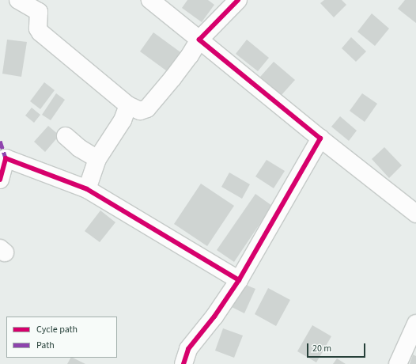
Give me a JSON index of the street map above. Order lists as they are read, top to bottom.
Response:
{
  "legend": ["Cycle path", "Path"],
  "scale_bar": "20 m"
}
